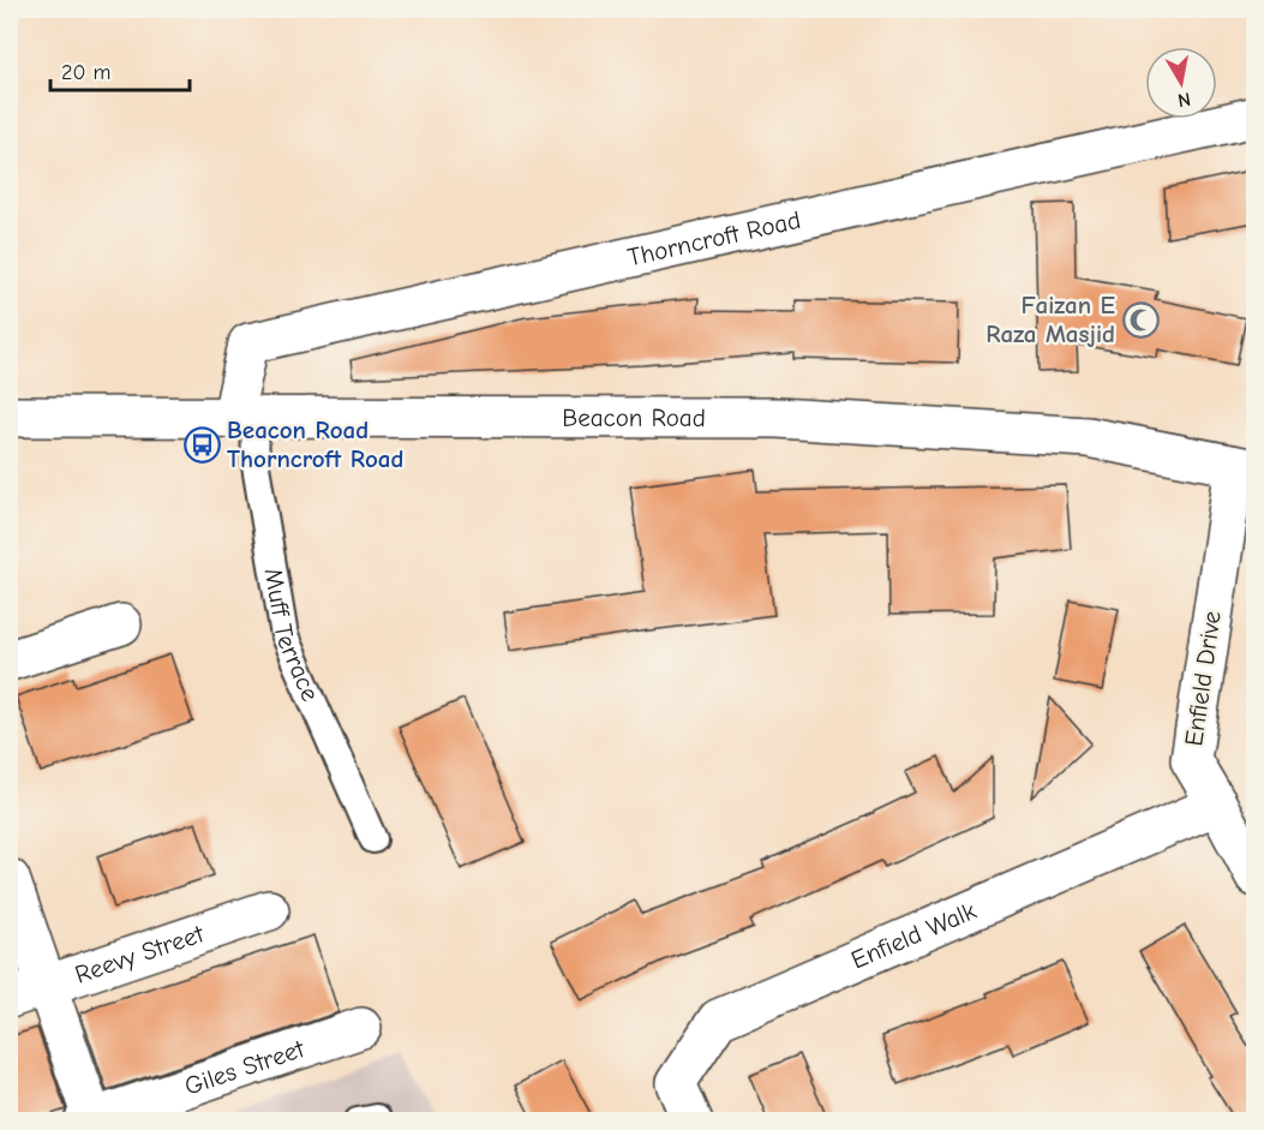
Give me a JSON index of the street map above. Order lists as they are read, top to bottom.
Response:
{
  "streets": {
    "street": [
      "Thorncroft Road",
      "Beacon Road",
      "Enfield Drive",
      "Enfield Walk",
      "Reevy Street",
      "Giles Street"
    ],
    "lane": ["Muff Terrace"]
  },
  "crossings": [
    ["Thorncroft Road", "Beacon Road"],
    ["Thorncroft Road", "Muff Terrace"],
    ["Beacon Road", "Muff Terrace"],
    ["Beacon Road", "Enfield Drive"],
    ["Enfield Drive", "Enfield Walk"]
  ],
  "places": {
    "mosque": ["Faizan E Raza Masjid"],
    "bus stop": ["Beacon Road Thorncroft Road"]
  },
  "scale_bar": "20 m",
  "north": "bottom"
}
